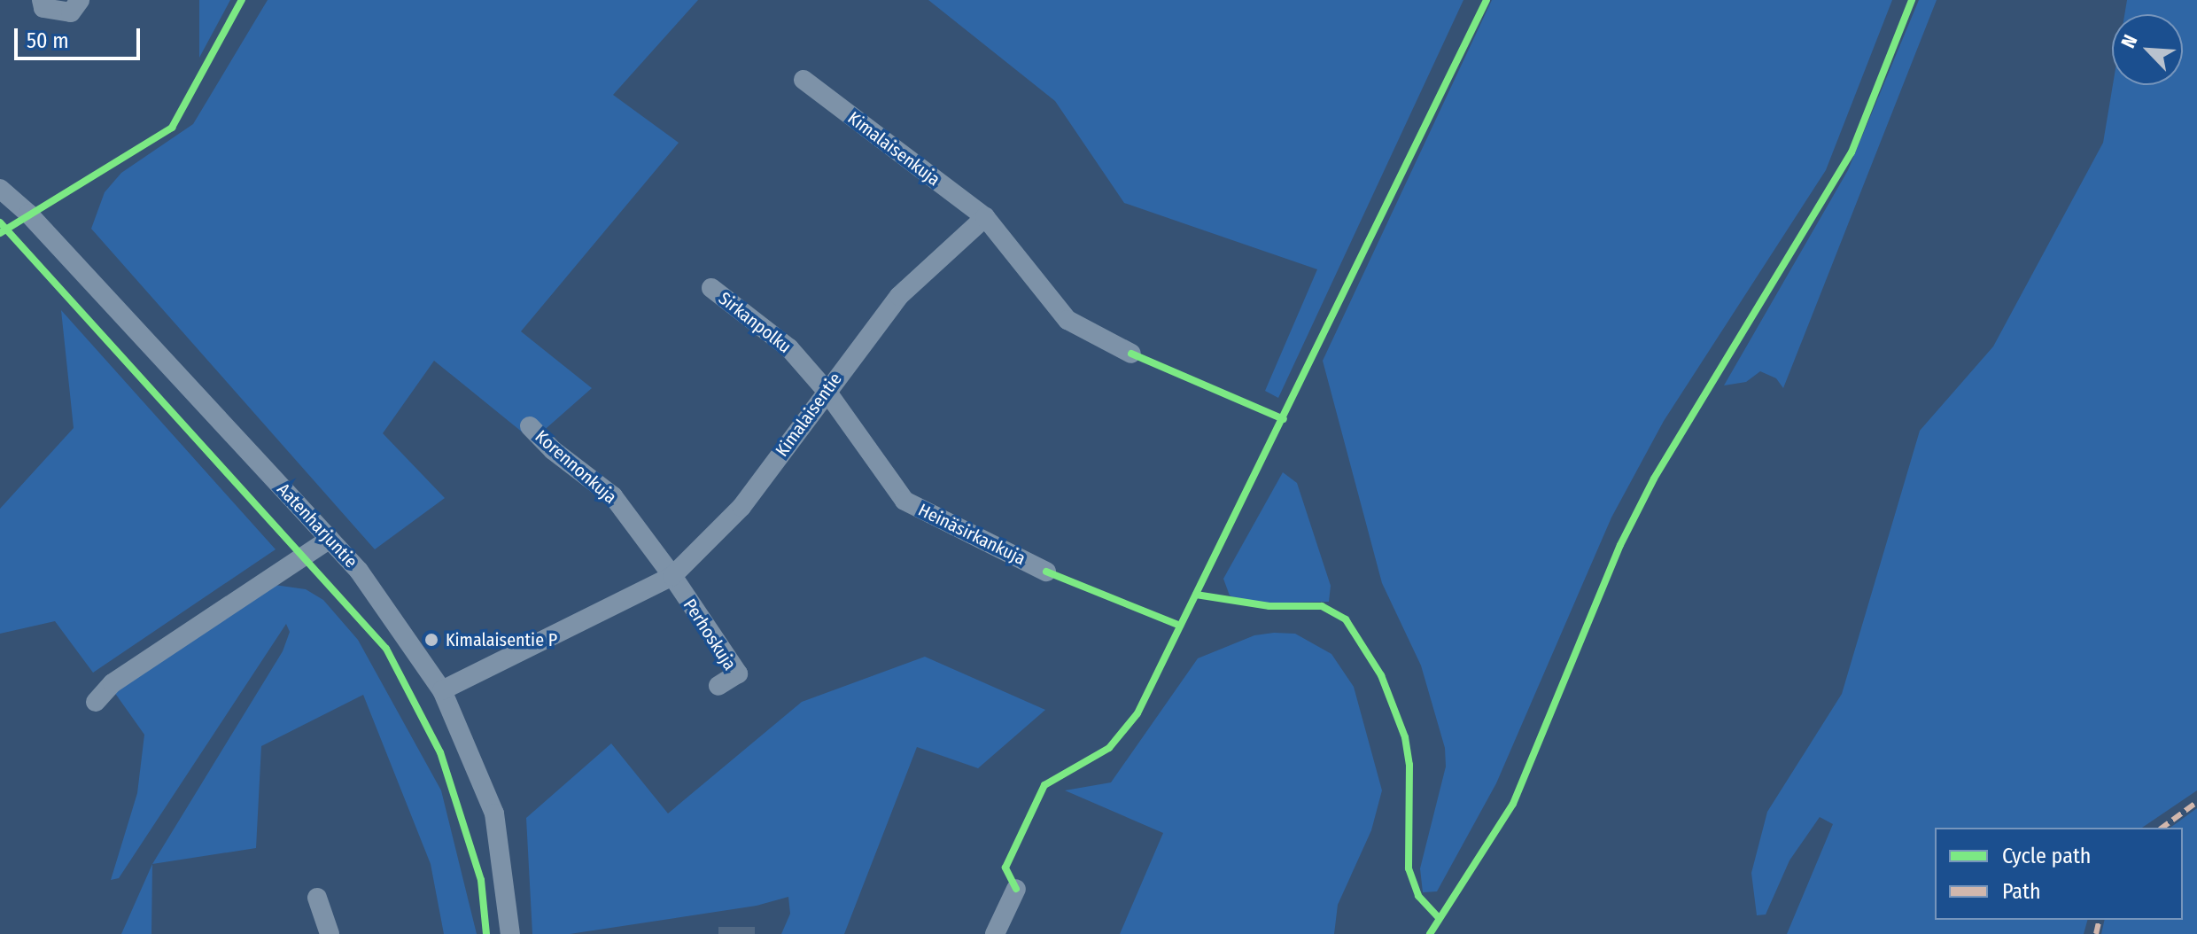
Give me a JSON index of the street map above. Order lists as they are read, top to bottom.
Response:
{
  "streets": {
    "street": [
      "Kimalaisenkuja",
      "Sirkanpolku",
      "Kimalaisentie",
      "Korennonkuja",
      "Aatenharjuntie",
      "Heinäsirkankuja",
      "Perhoskuja"
    ]
  },
  "crossings": [
    ["Kimalaisenkuja", "Kimalaisentie"],
    ["Sirkanpolku", "Kimalaisentie"],
    ["Sirkanpolku", "Heinäsirkankuja"],
    ["Kimalaisentie", "Korennonkuja"],
    ["Kimalaisentie", "Aatenharjuntie"],
    ["Kimalaisentie", "Heinäsirkankuja"],
    ["Kimalaisentie", "Perhoskuja"],
    ["Korennonkuja", "Perhoskuja"]
  ],
  "places": ["Kimalaisentie P"],
  "legend": ["Cycle path", "Path"],
  "scale_bar": "50 m",
  "north": "top left"
}
